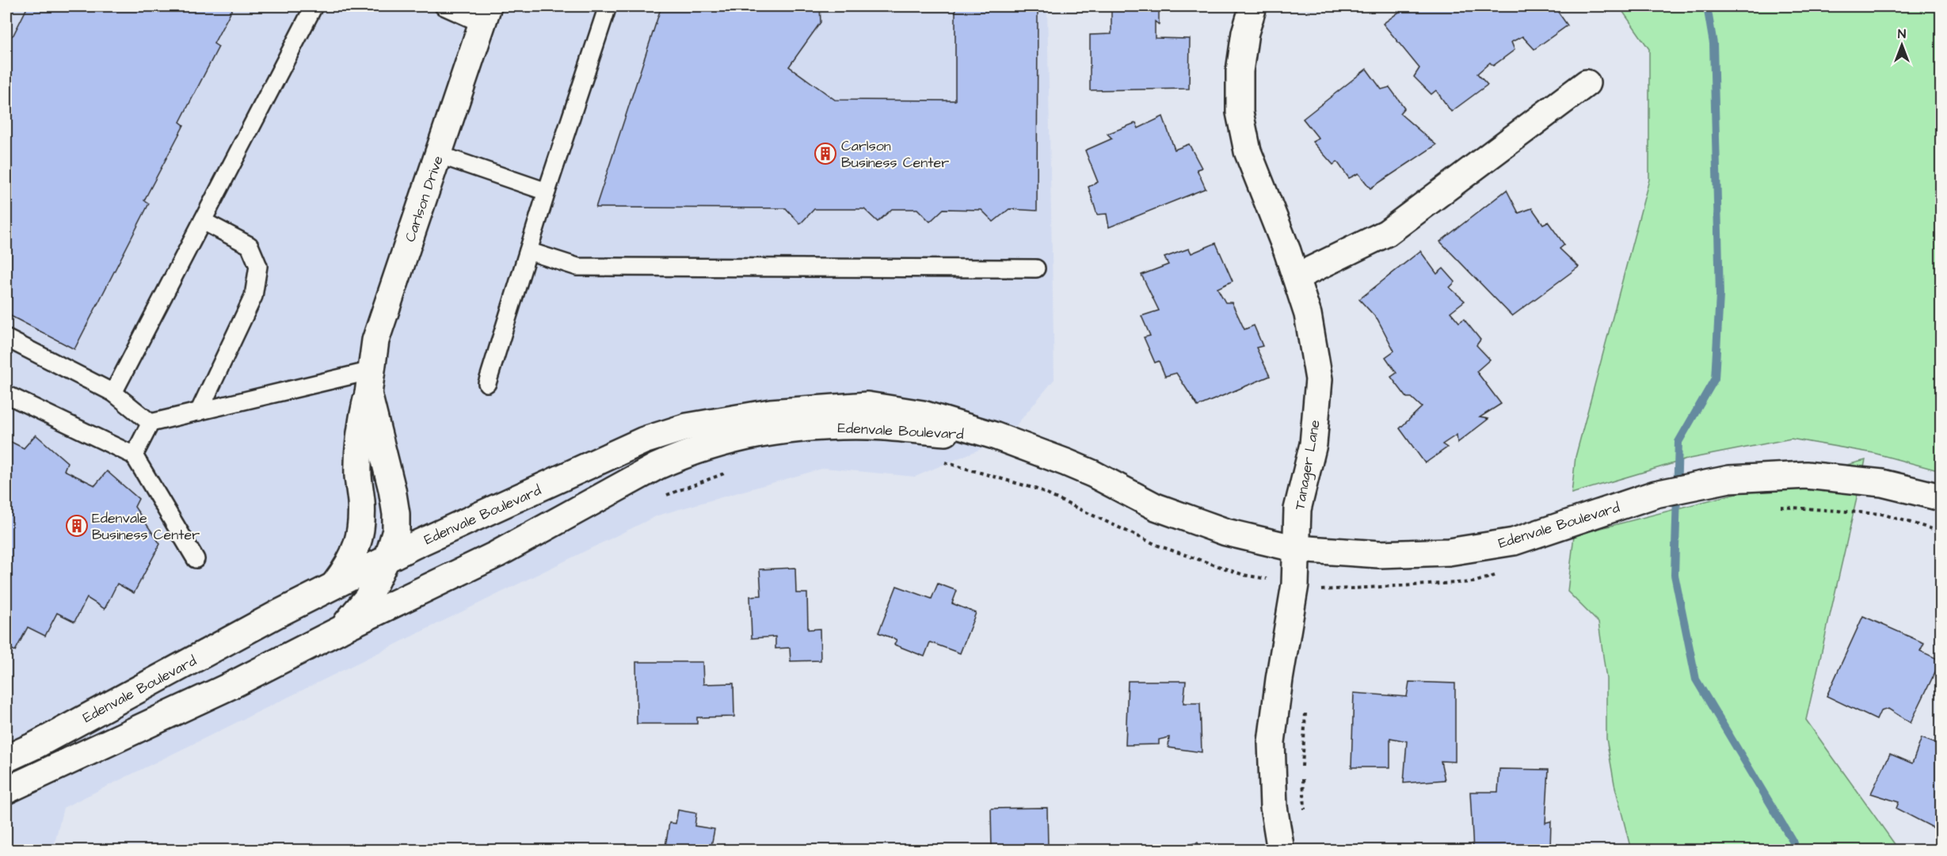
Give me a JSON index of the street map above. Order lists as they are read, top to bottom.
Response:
{
  "streets": {
    "street": ["Carlson Drive", "Edenvale Boulevard", "Tanager Lane"]
  },
  "crossings": [
    ["Carlson Drive", "Edenvale Boulevard"],
    ["Edenvale Boulevard", "Tanager Lane"]
  ],
  "places": {
    "building": ["Carlson Business Center", "Edenvale Business Center"]
  },
  "north": "top"
}
